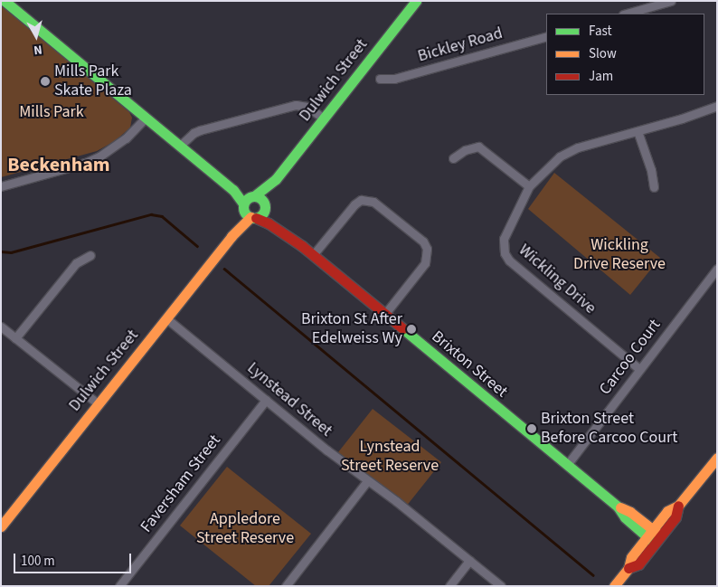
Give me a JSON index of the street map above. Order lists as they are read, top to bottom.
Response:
{
  "streets": {
    "main road": ["Dulwich Street", "Brixton Street"],
    "street": [
      "Bickley Road",
      "Wickling Drive",
      "Carcoo Court",
      "Lynstead Street",
      "Faversham Street"
    ]
  },
  "crossings": [
    ["Dulwich Street", "Brixton Street"],
    ["Dulwich Street", "Lynstead Street"],
    ["Wickling Drive", "Carcoo Court"],
    ["Carcoo Court", "Brixton Street"],
    ["Lynstead Street", "Faversham Street"]
  ],
  "districts": ["Beckenham"],
  "parks": [
    "Mills Park",
    "Wickling Drive Reserve",
    "Lynstead Street Reserve",
    "Appledore Street Reserve"
  ],
  "places": ["Mills Park Skate Plaza", "Brixton St After Edelweiss Wy", "Brixton Street Before Carcoo Court"],
  "legend": ["Fast", "Slow", "Jam"],
  "scale_bar": "100 m",
  "north": "bottom"
}
